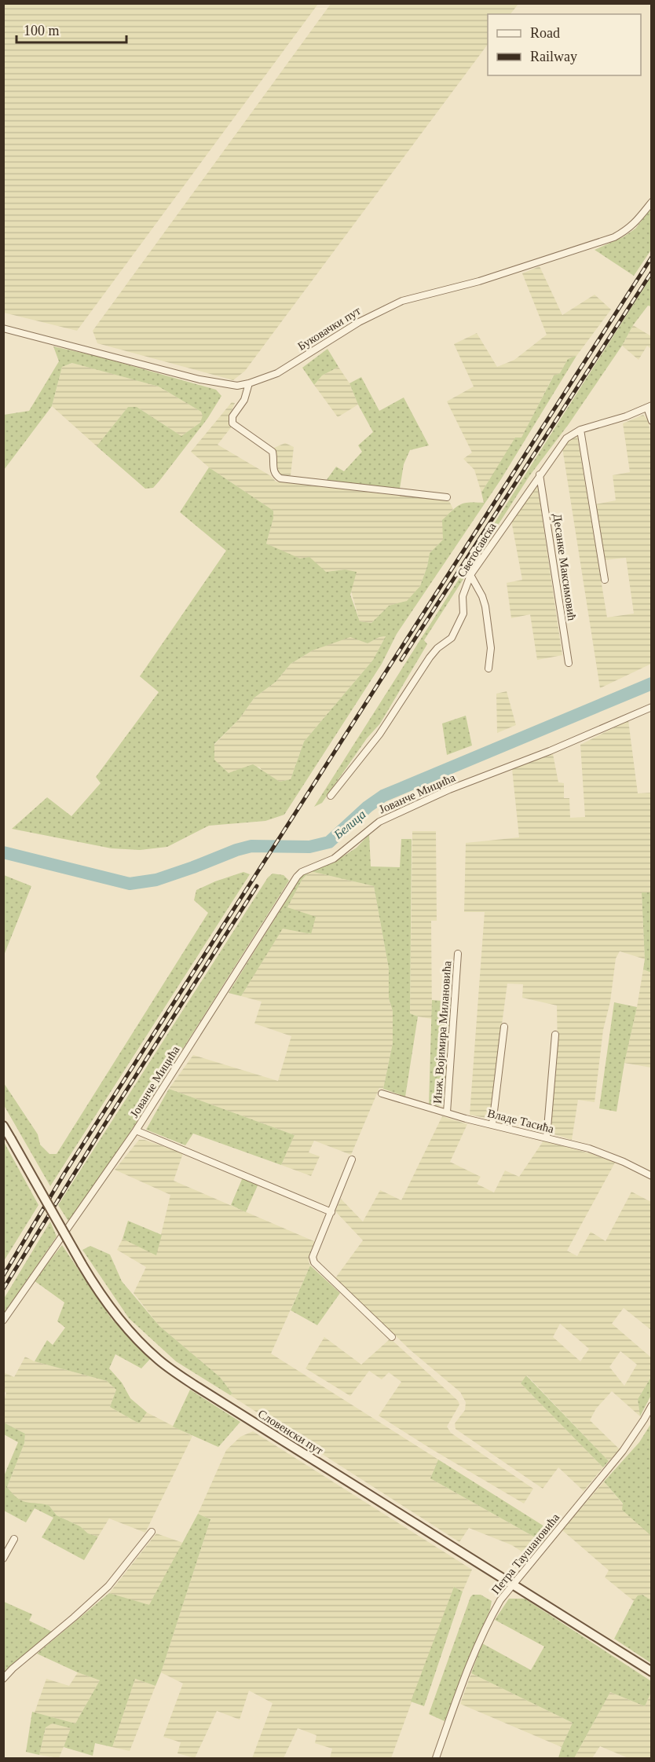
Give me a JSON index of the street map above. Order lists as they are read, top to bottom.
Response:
{
  "streets": {
    "street": [
      "Буковачки пут",
      "Светосавска",
      "Десанке Максимовић",
      "Јованче Мицића",
      "Инж. Војимира Милановића",
      "Владе Тасића",
      "Словенски пут",
      "Петра Таушановића"
    ]
  },
  "crossings": [
    ["Светосавска", "Десанке Максимовић"],
    ["Инж. Војимира Милановића", "Владе Тасића"],
    ["Словенски пут", "Петра Таушановића"]
  ],
  "water": ["Белица"],
  "legend": ["Road", "Railway"],
  "scale_bar": "100 m"
}
